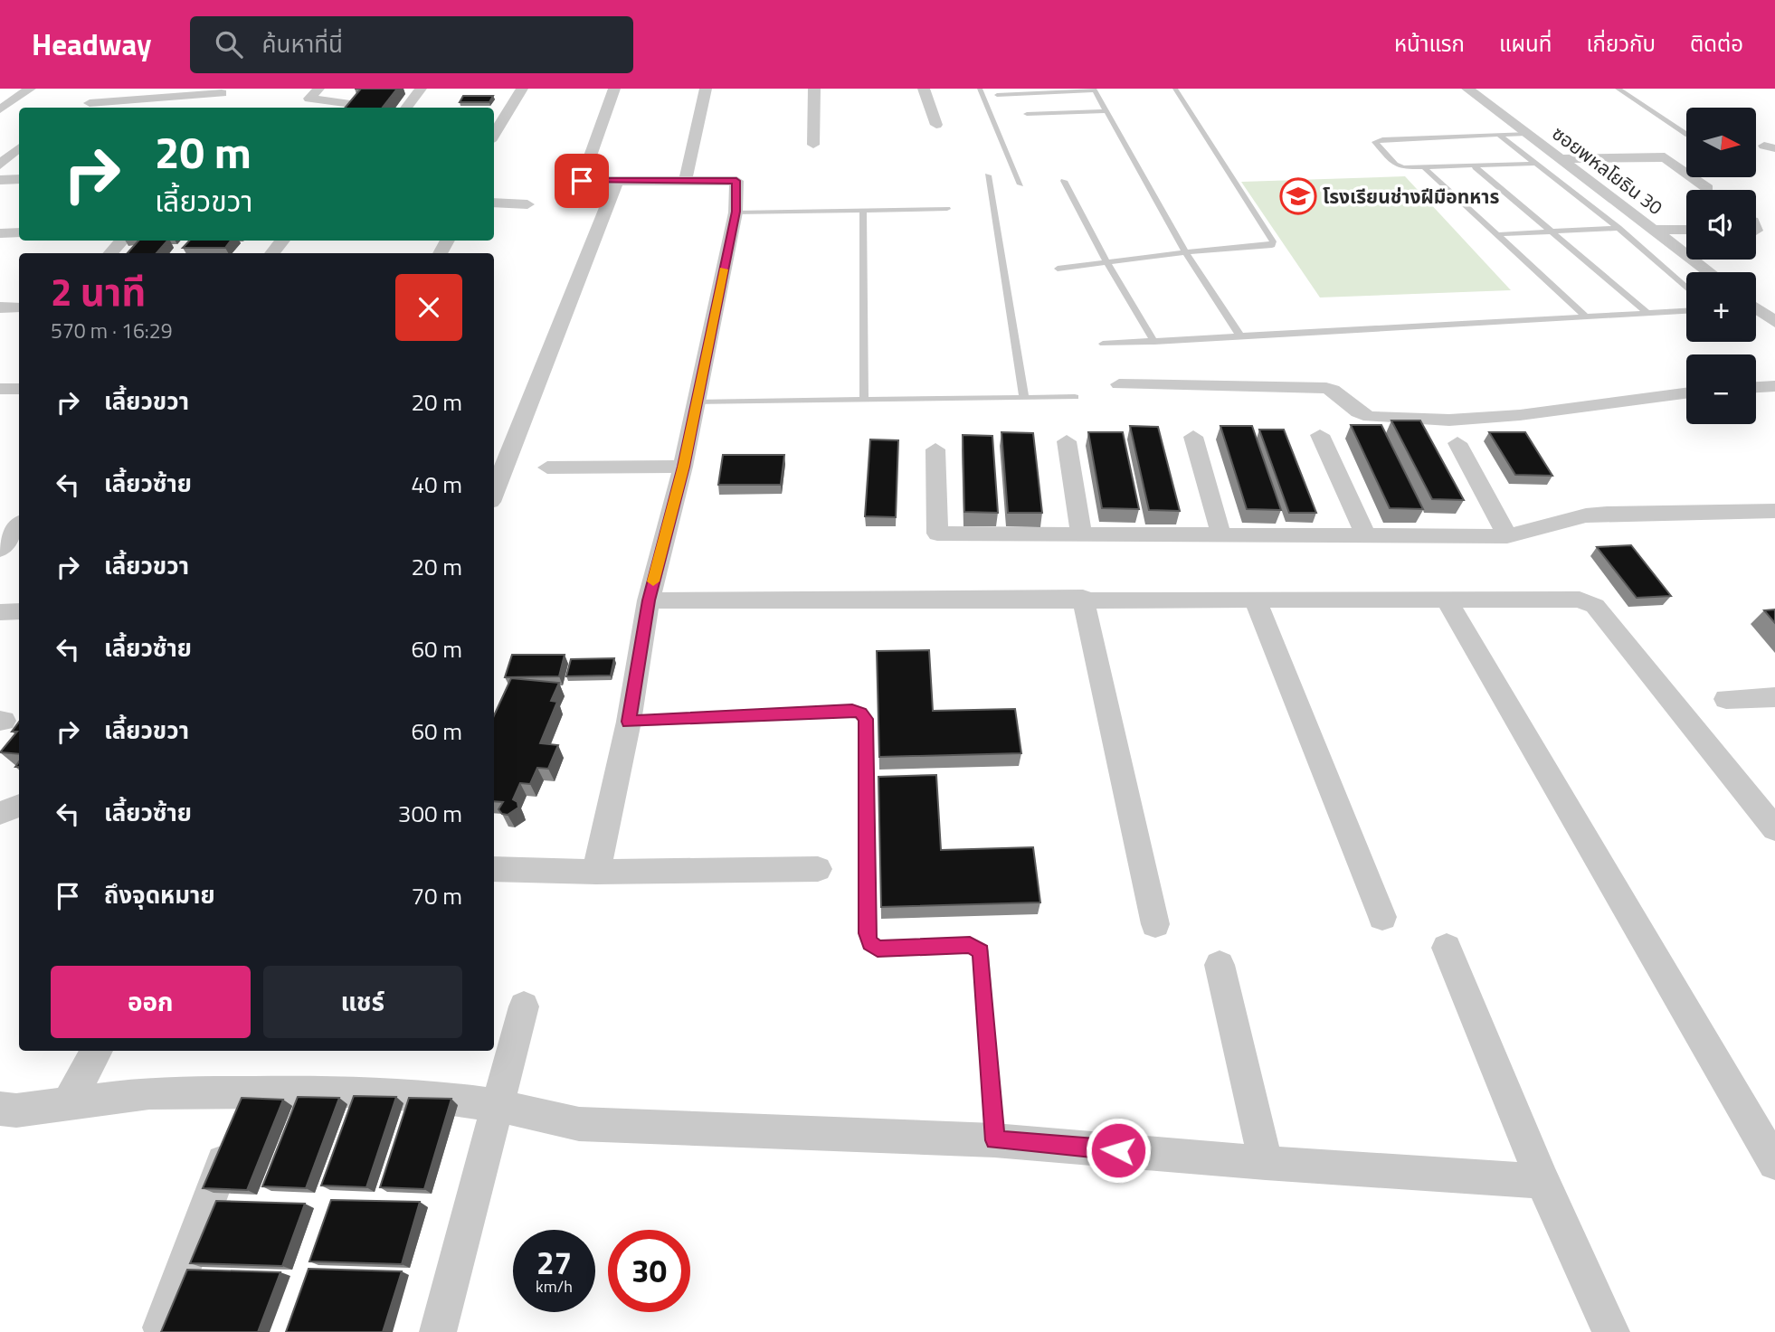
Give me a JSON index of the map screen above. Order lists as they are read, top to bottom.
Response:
{
  "streets": {
    "street": ["ซอยพหลโยธิน 30"]
  },
  "places": {
    "school or university": ["โรงเรียนช่างฝีมือทหาร"]
  },
  "north": "right",
  "page": {
    "header": "Headway",
    "search": "ค้นหาที่นี่",
    "nav": [
      "หน้าแรก",
      "แผนที่",
      "เกี่ยวกับ",
      "ติดต่อ"
    ],
    "map_buttons": ["+", "−"],
    "turn": ["20 m", "เลี้ยวขวา"],
    "heading": ["2 นาที", "570 m · 16:29"],
    "list": [
      {
        "name": "เลี้ยวขวา",
        "value": "20 m"
      },
      {
        "name": "เลี้ยวซ้าย",
        "value": "40 m"
      },
      {
        "name": "เลี้ยวขวา",
        "value": "20 m"
      },
      {
        "name": "เลี้ยวซ้าย",
        "value": "60 m"
      },
      {
        "name": "เลี้ยวขวา",
        "value": "60 m"
      },
      {
        "name": "เลี้ยวซ้าย",
        "value": "300 m"
      },
      {
        "name": "ถึงจุดหมาย",
        "value": "70 m"
      }
    ],
    "buttons": ["ออก", "แชร์"],
    "speed": "27 km/h",
    "limit": "30"
  }
}
